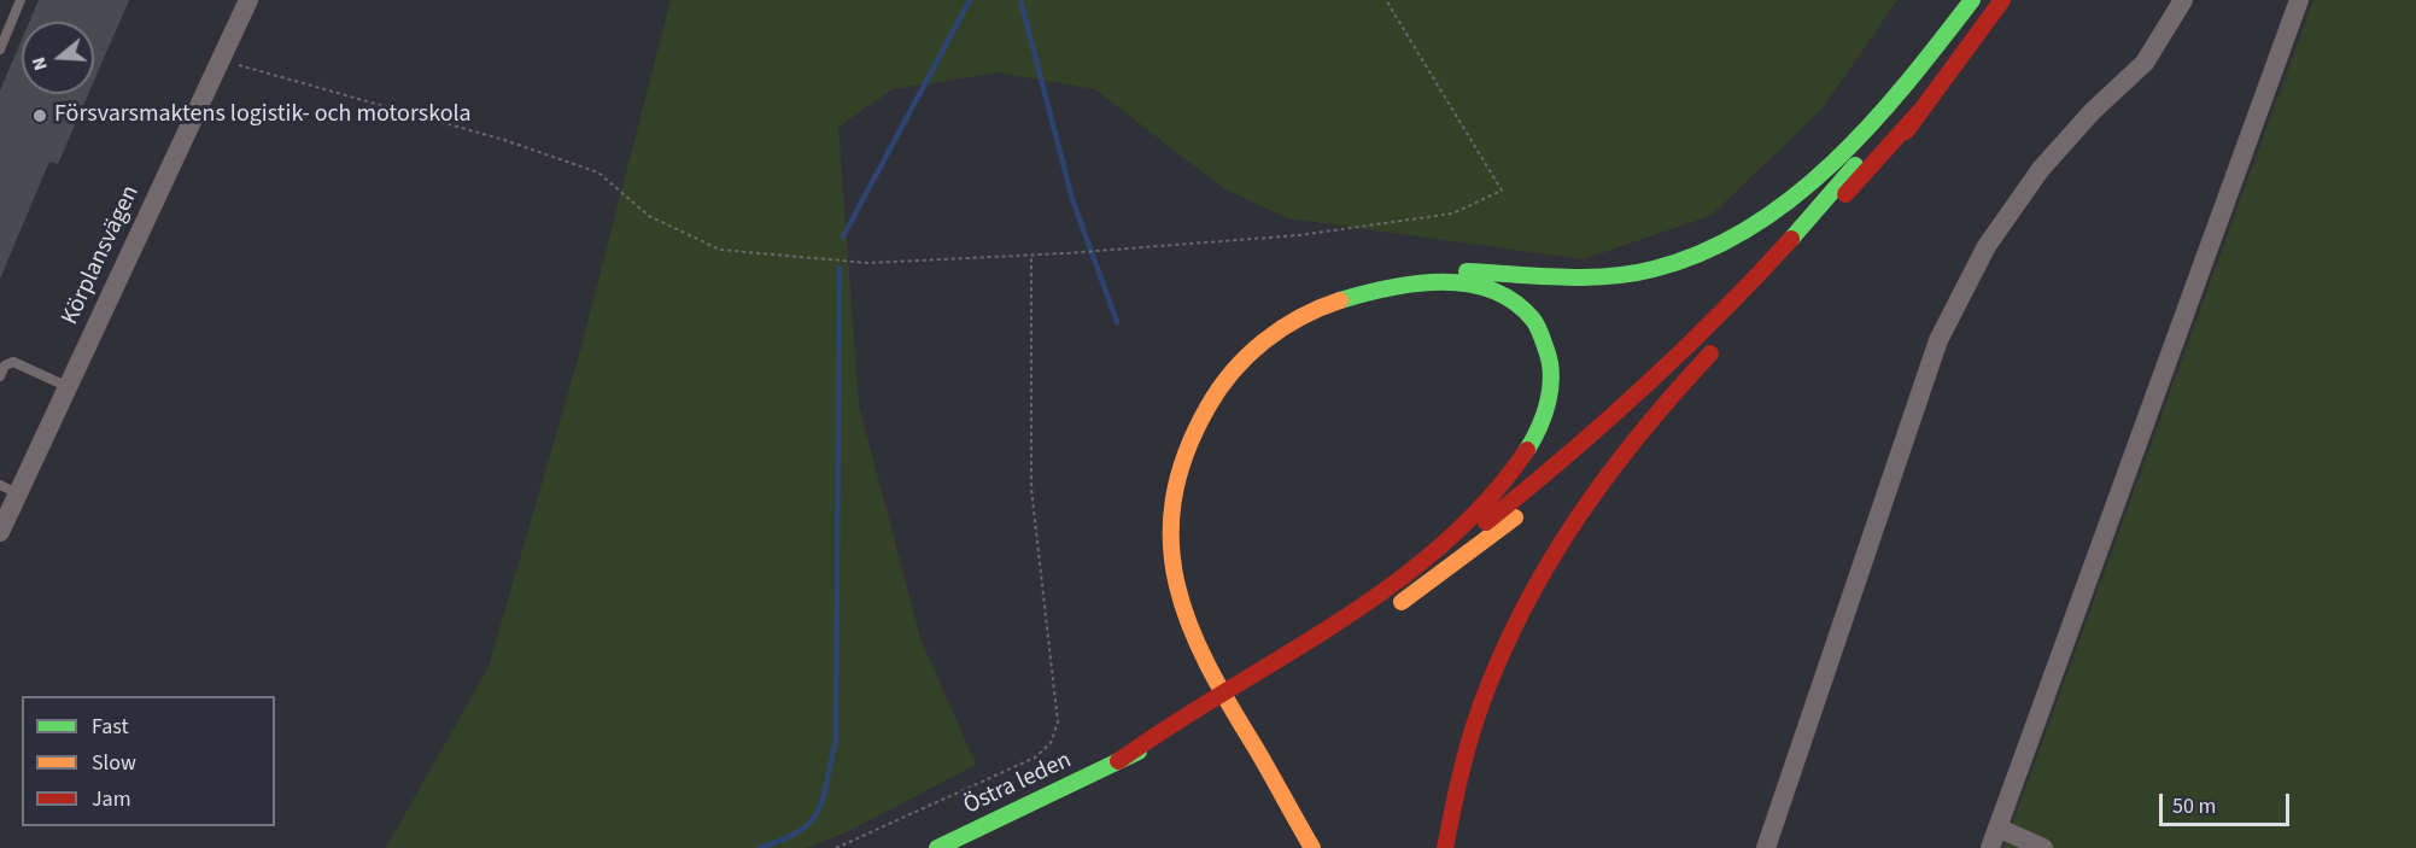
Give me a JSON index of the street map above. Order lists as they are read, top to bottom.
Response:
{
  "streets": {
    "highway": ["Östra leden"],
    "street": ["Körplansvägen"]
  },
  "places": ["Försvarsmaktens logistik- och motorskola"],
  "legend": ["Fast", "Slow", "Jam"],
  "scale_bar": "50 m",
  "north": "left"
}
